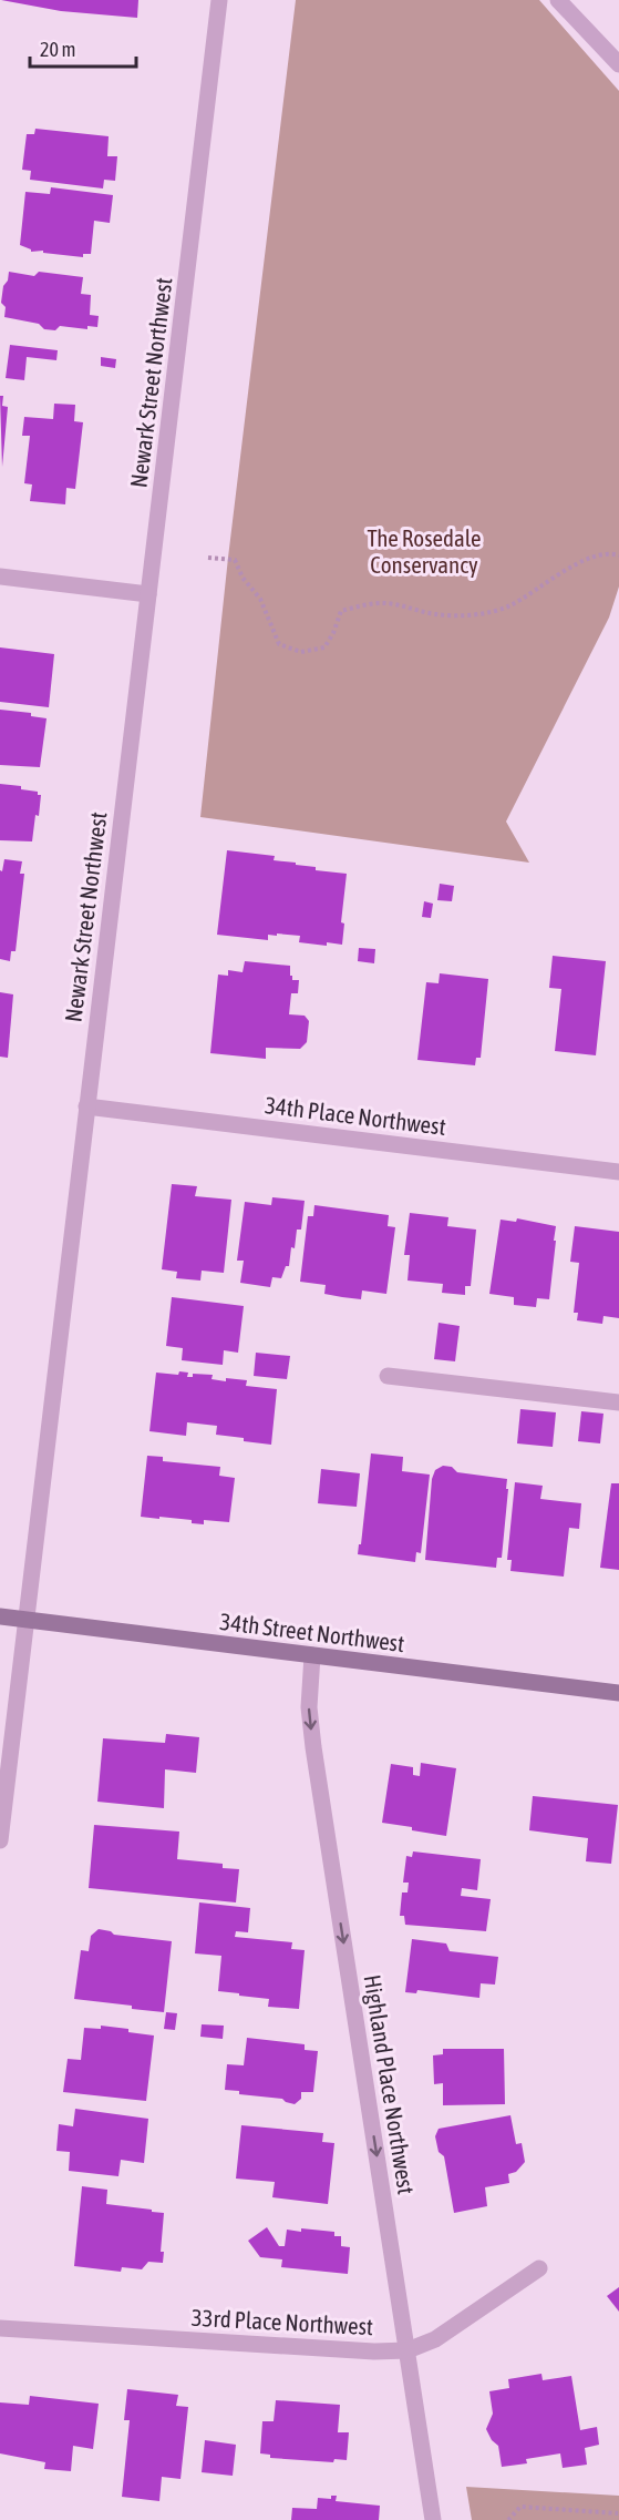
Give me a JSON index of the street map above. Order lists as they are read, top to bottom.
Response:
{
  "streets": {
    "main road": ["34th Street Northwest"],
    "street": [
      "Newark Street Northwest",
      "34th Place Northwest",
      "Highland Place Northwest",
      "33rd Place Northwest"
    ]
  },
  "crossings": [
    ["Newark Street Northwest", "34th Place Northwest"],
    ["Newark Street Northwest", "34th Street Northwest"],
    ["34th Street Northwest", "Highland Place Northwest"],
    ["Highland Place Northwest", "33rd Place Northwest"]
  ],
  "one_way": ["Highland Place Northwest"],
  "parks": ["The Rosedale Conservancy"],
  "scale_bar": "20 m"
}
